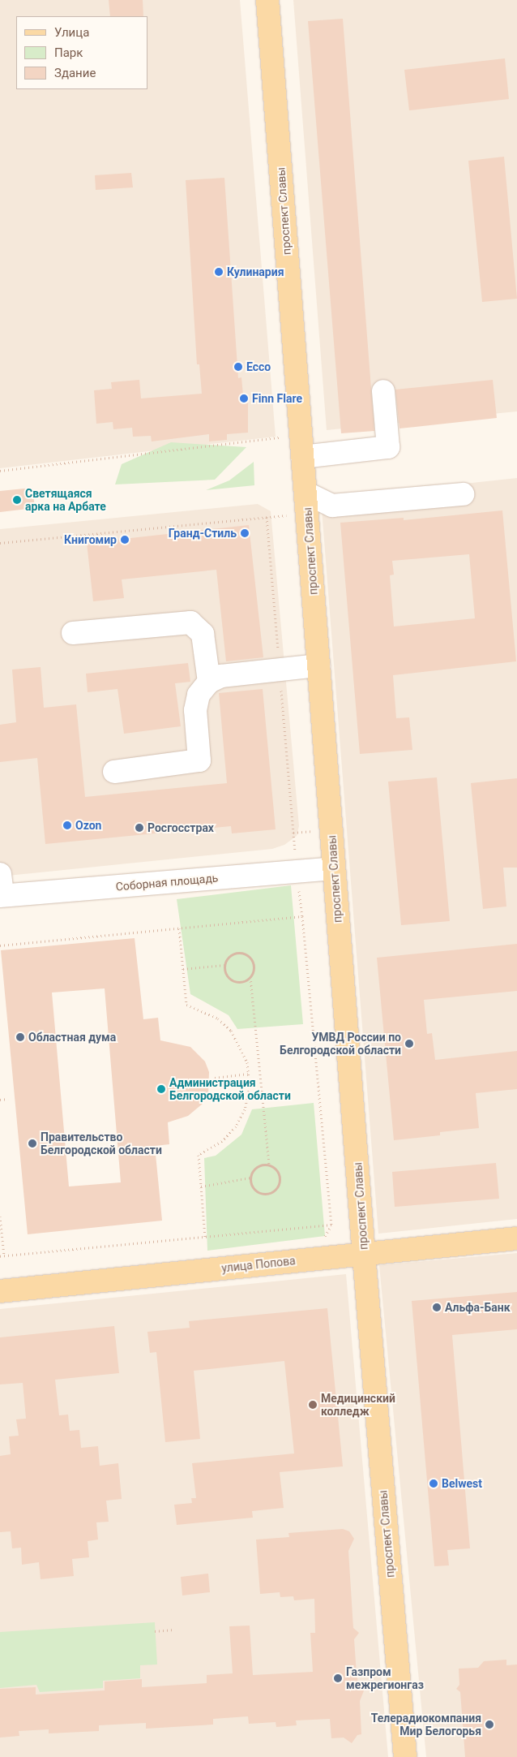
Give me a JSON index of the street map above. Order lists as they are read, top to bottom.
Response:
{
  "streets": {
    "main road": ["проспект Славы", "улица Попова"],
    "street": ["Соборная площадь"]
  },
  "crossings": [
    ["проспект Славы", "Соборная площадь"],
    ["проспект Славы", "улица Попова"]
  ],
  "places": [
    "Кулинария",
    "Ecco",
    "Finn Flare",
    "Светящаяся арка на Арбате",
    "Гранд-Стиль",
    "Книгомир",
    "Ozon",
    "Росгосстрах",
    "Областная дума",
    "УМВД России по Белгородской области",
    "Администрация Белгородской области",
    "Правительство Белгородской области",
    "Альфа-Банк",
    "Медицинский колледж",
    "Belwest",
    "Газпром межрегионгаз",
    "Телерадиокомпания Мир Белогорья"
  ],
  "legend": ["Улица", "Парк", "Здание"]
}
